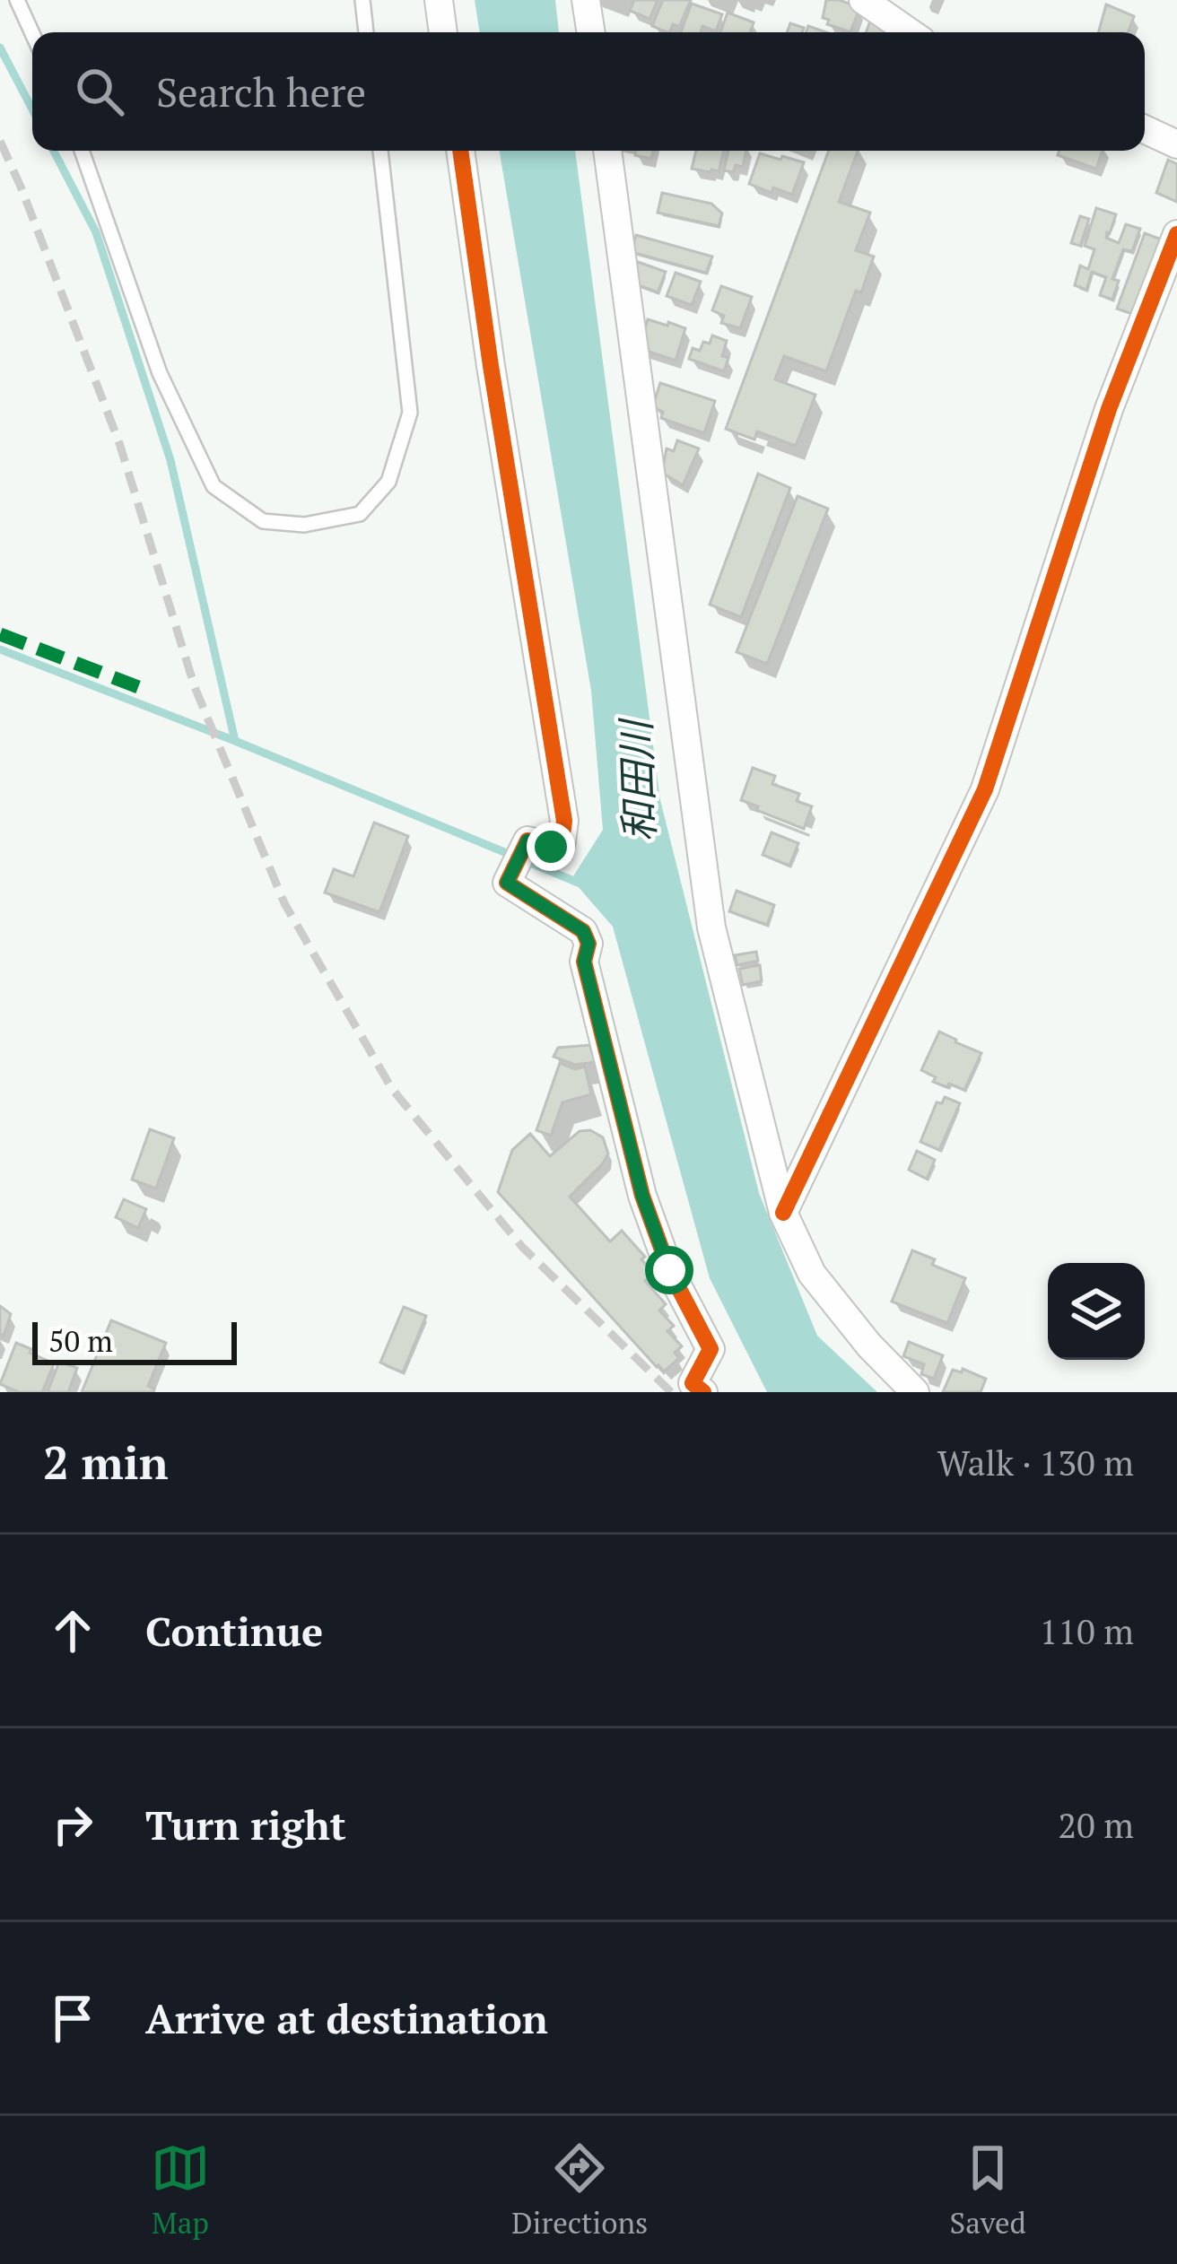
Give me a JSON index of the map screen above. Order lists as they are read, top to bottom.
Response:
{
  "water": ["和田川"],
  "scale_bar": "50 m",
  "page": {
    "search": "Search here",
    "scale": "50 m",
    "heading": ["2 min", "Walk · 130 m"],
    "list": [
      ["Continue", "110 m"],
      ["Turn right", "20 m"],
      "Arrive at destination"
    ],
    "nav": ["Map", "Directions", "Saved"]
  }
}
